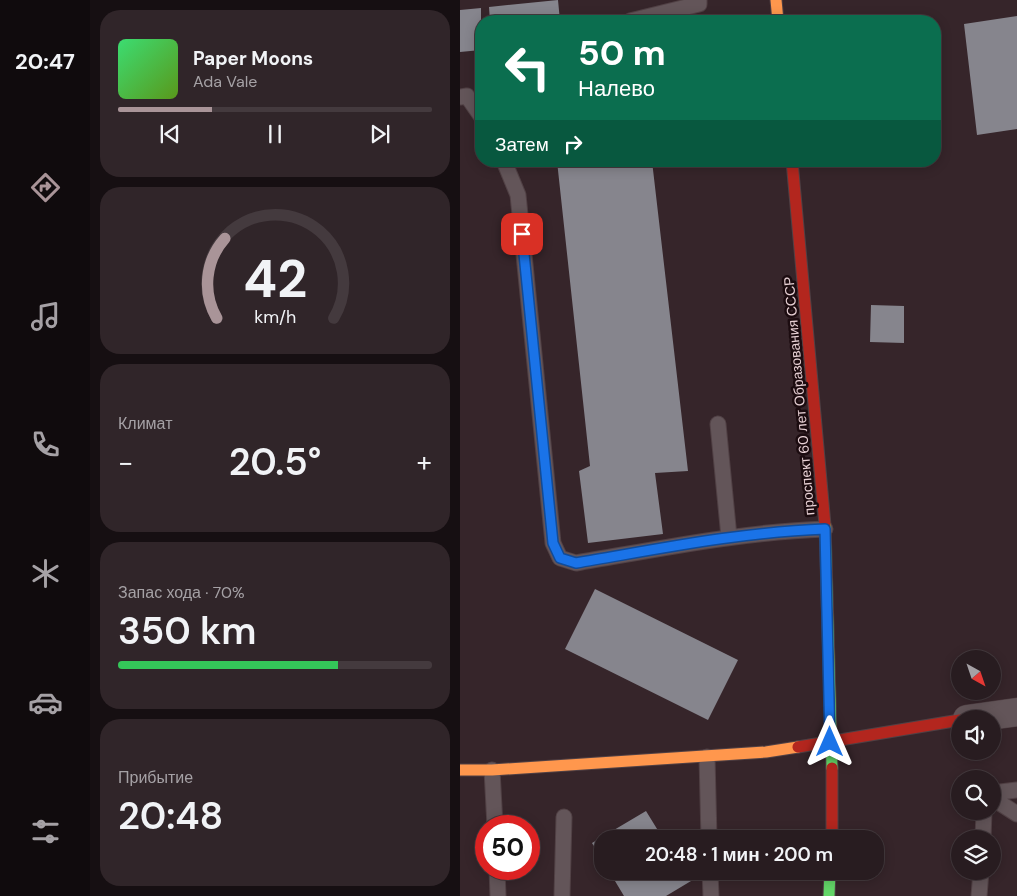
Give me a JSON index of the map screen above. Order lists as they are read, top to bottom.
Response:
{
  "streets": {
    "main road": ["проспект 60 лет Образования СССР"]
  },
  "north": "bottom right",
  "page": {
    "tabs": "20:47",
    "turn": ["50 m", "Налево"],
    "song": ["Paper Moons", "Ada Vale"],
    "then": "Затем",
    "tile": [
      "Климат",
      ["Запас хода · 70%", "350 km"],
      ["Прибытие", "20:48"]
    ],
    "heat": ["−", "20.5°", "+"],
    "limit": "50",
    "trip": "20:48 · 1 мин · 200 m",
    "gauge": ["42", "km/h"]
  }
}
